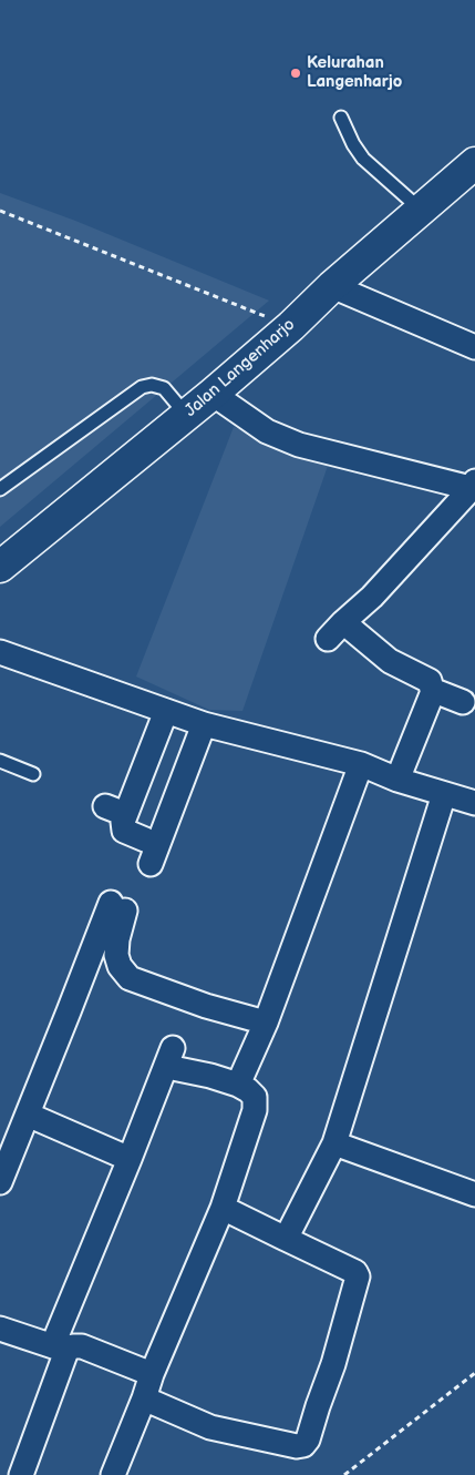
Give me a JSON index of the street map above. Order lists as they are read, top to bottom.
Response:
{
  "streets": {
    "street": ["Jalan Langenharjo"]
  },
  "places": ["Kelurahan Langenharjo"]
}
